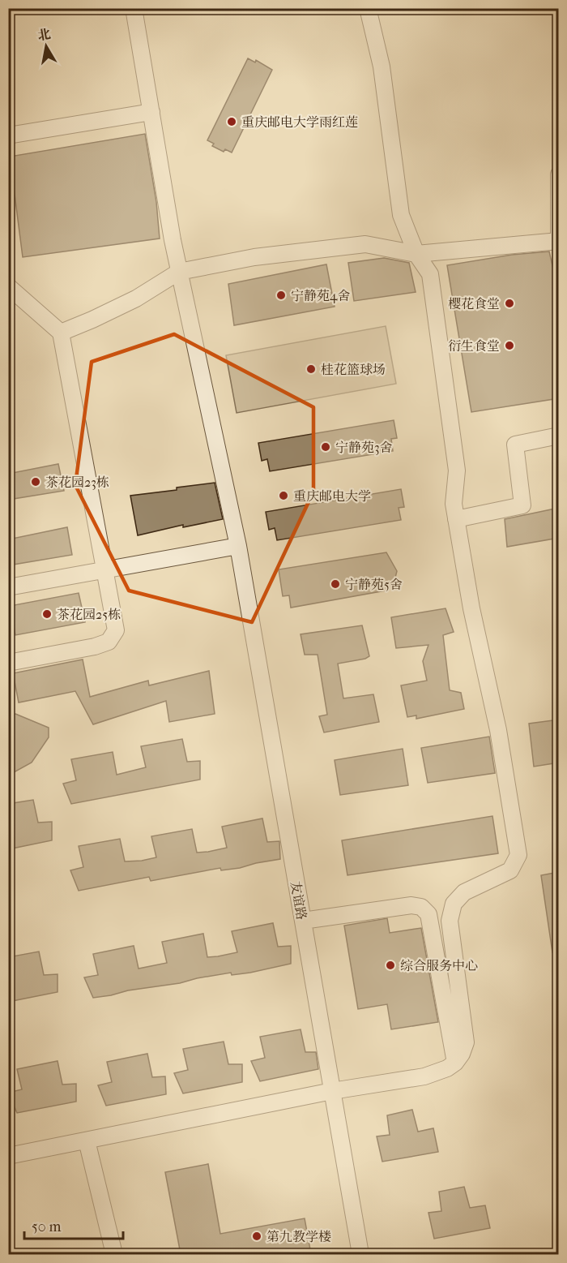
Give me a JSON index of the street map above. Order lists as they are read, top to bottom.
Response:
{
  "streets": {
    "street": ["友谊路"]
  },
  "places": [
    "重庆邮电大学雨红莲",
    "宁静苑4舍",
    "樱花食堂",
    "衍生食堂",
    "桂花篮球场",
    "宁静苑3舍",
    "茶花园23栋",
    "重庆邮电大学",
    "宁静苑5舍",
    "茶花园25栋",
    "综合服务中心",
    "第九教学楼"
  ],
  "scale_bar": "50 m",
  "north": "top"
}
